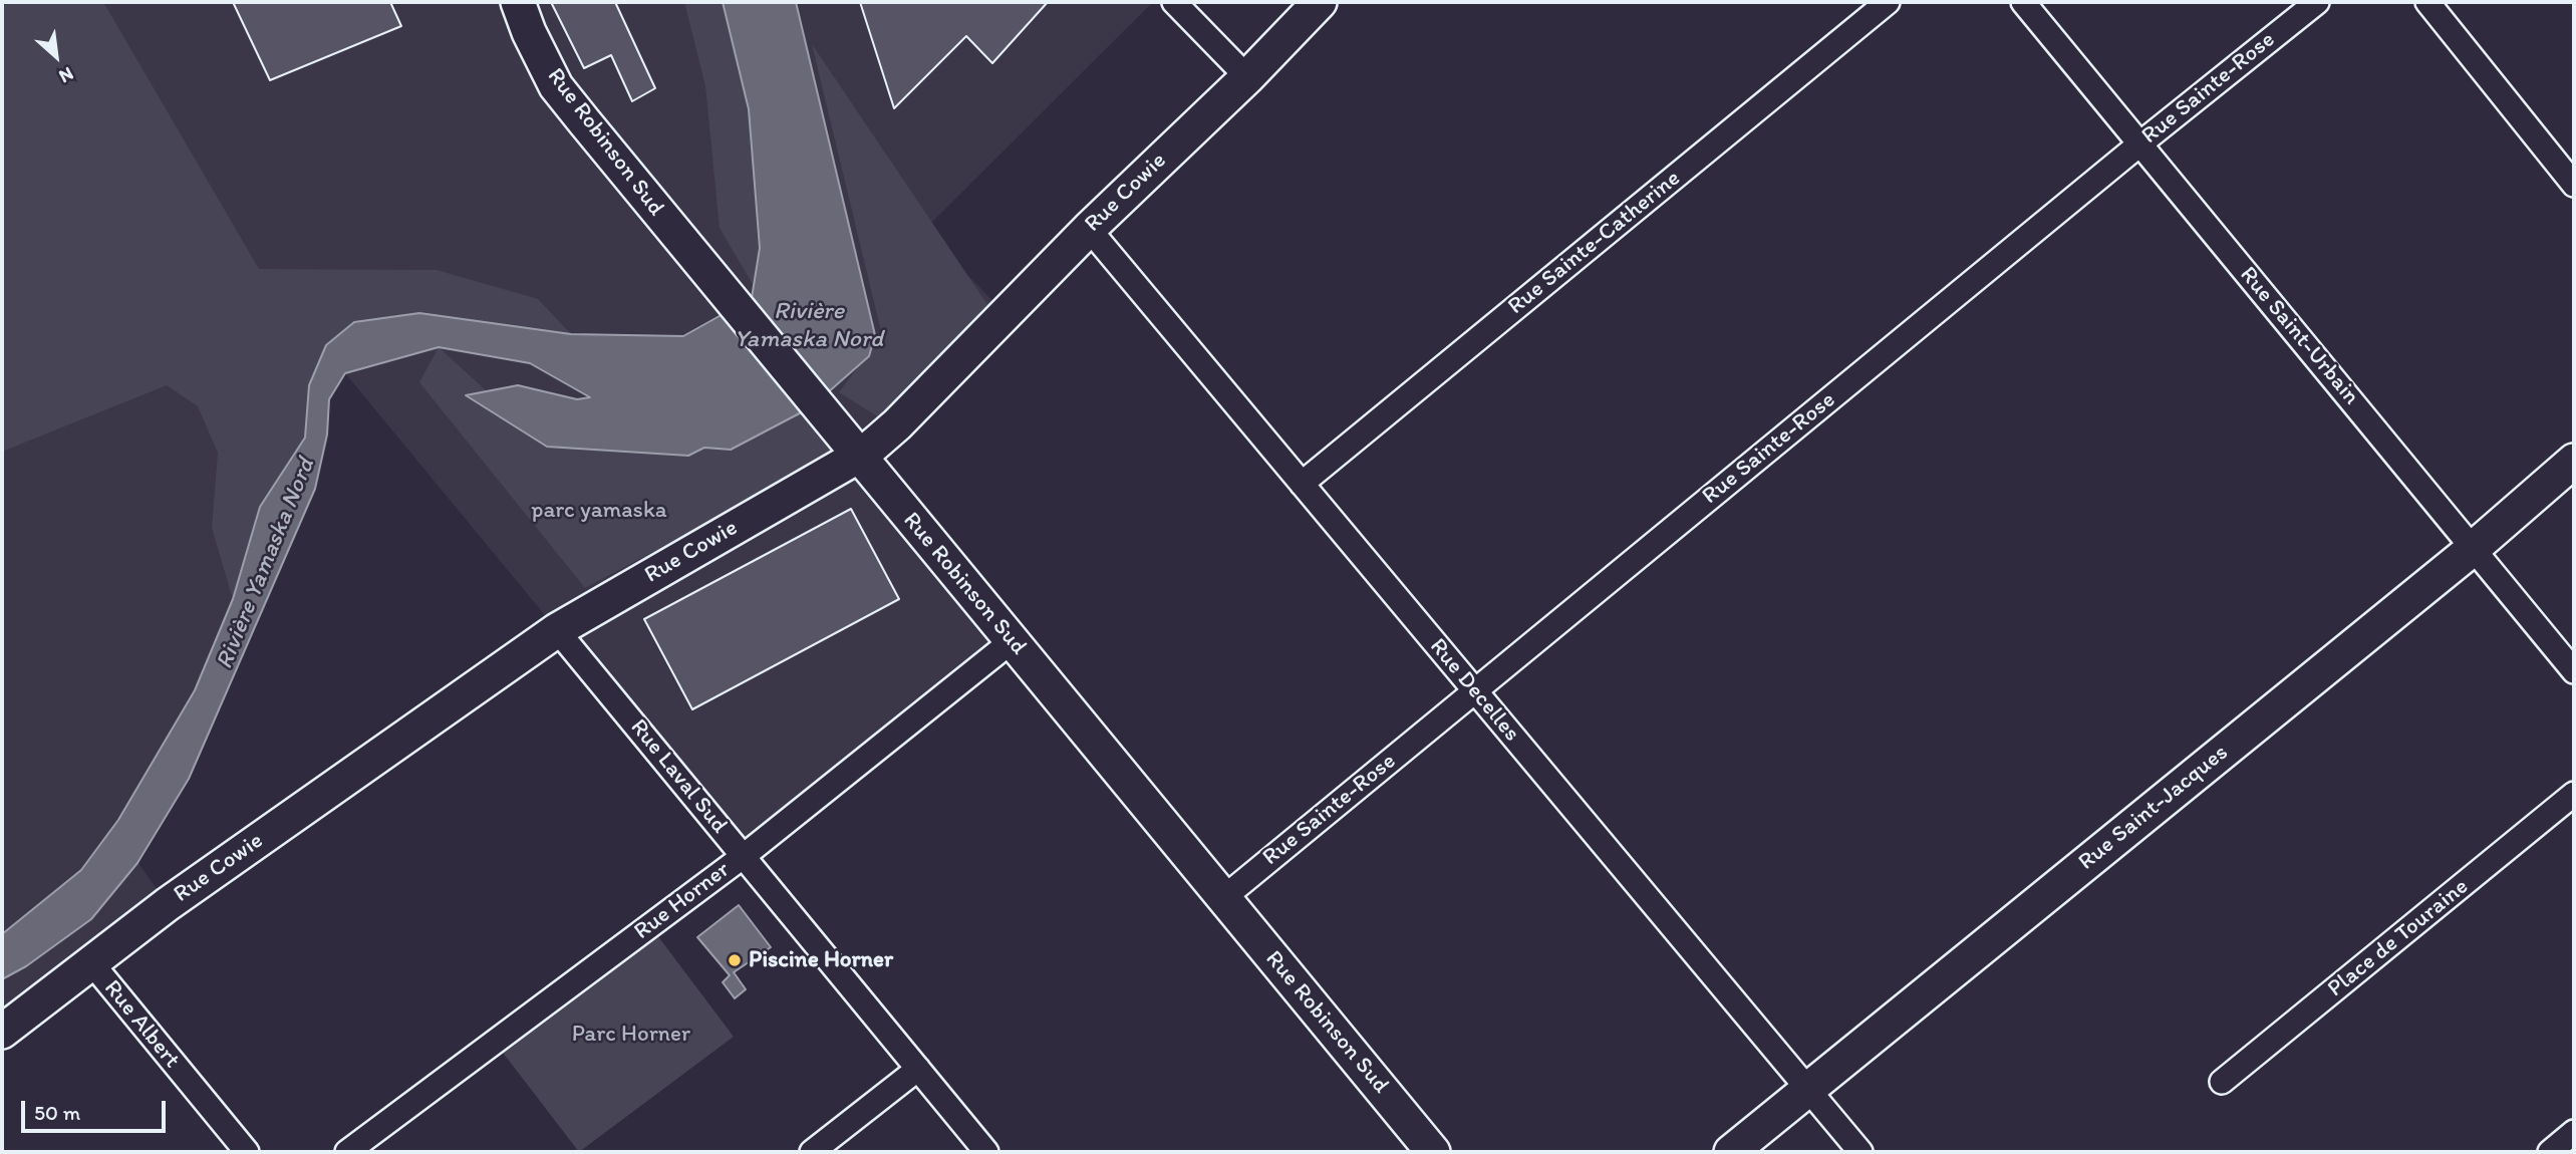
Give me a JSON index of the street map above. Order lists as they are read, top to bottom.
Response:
{
  "streets": {
    "street": [
      "Rue Sainte-Rose",
      "Rue Robinson Sud",
      "Rue Cowie",
      "Rue Sainte-Catherine",
      "Rue Saint-Urbain",
      "Rue Decelles",
      "Rue Laval Sud",
      "Rue Saint-Jacques",
      "Rue Horner",
      "Place de Touraine",
      "Rue Albert"
    ]
  },
  "crossings": [
    ["Rue Sainte-Rose", "Rue Robinson Sud"],
    ["Rue Sainte-Rose", "Rue Saint-Urbain"],
    ["Rue Sainte-Rose", "Rue Decelles"],
    ["Rue Robinson Sud", "Rue Cowie"],
    ["Rue Robinson Sud", "Rue Horner"],
    ["Rue Cowie", "Rue Decelles"],
    ["Rue Cowie", "Rue Laval Sud"],
    ["Rue Cowie", "Rue Albert"],
    ["Rue Sainte-Catherine", "Rue Decelles"],
    ["Rue Saint-Urbain", "Rue Saint-Jacques"],
    ["Rue Decelles", "Rue Saint-Jacques"],
    ["Rue Laval Sud", "Rue Horner"]
  ],
  "water": ["Rivière Yamaska Nord"],
  "parks": ["parc yamaska", "Parc Horner"],
  "places": ["Piscine Horner"],
  "scale_bar": "50 m",
  "north": "bottom right"
}
